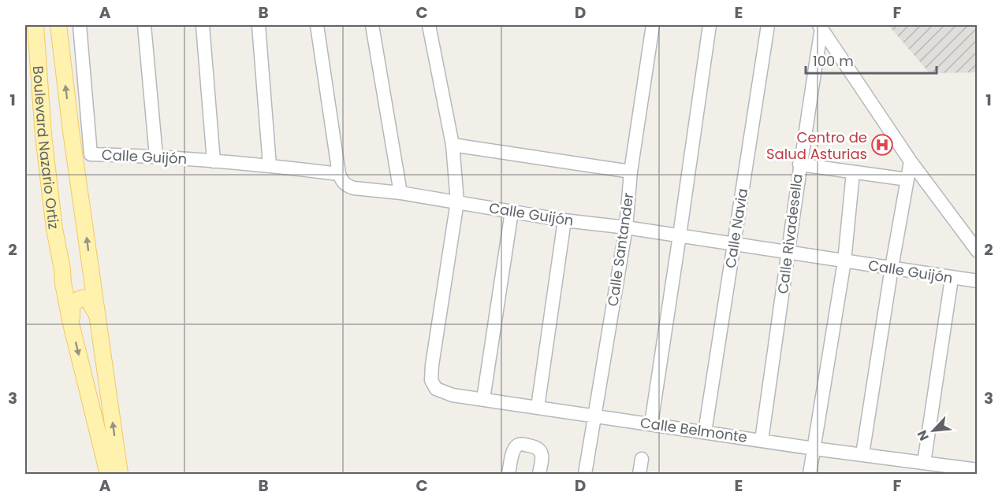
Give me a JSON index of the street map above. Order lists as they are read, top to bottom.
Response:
{
  "streets": {
    "main road": ["Boulevard Nazario Ortiz"],
    "street": [
      "Calle Guijón",
      "Calle Navia",
      "Calle Rivadesella",
      "Calle Santander",
      "Calle Belmonte"
    ]
  },
  "crossings": [
    ["Calle Guijón", "Calle Navia"],
    ["Calle Guijón", "Calle Rivadesella"],
    ["Calle Guijón", "Calle Santander"],
    ["Calle Guijón", "Calle Belmonte"],
    ["Calle Navia", "Calle Belmonte"],
    ["Calle Rivadesella", "Calle Belmonte"],
    ["Calle Santander", "Calle Belmonte"]
  ],
  "places": {
    "hospital": ["Centro de Salud Asturias"]
  },
  "scale_bar": "100 m",
  "north": "bottom left",
  "grid": {
    "columns": [
      "A",
      "B",
      "C",
      "D",
      "E",
      "F"
    ],
    "rows": ["1", "2", "3"]
  }
}
